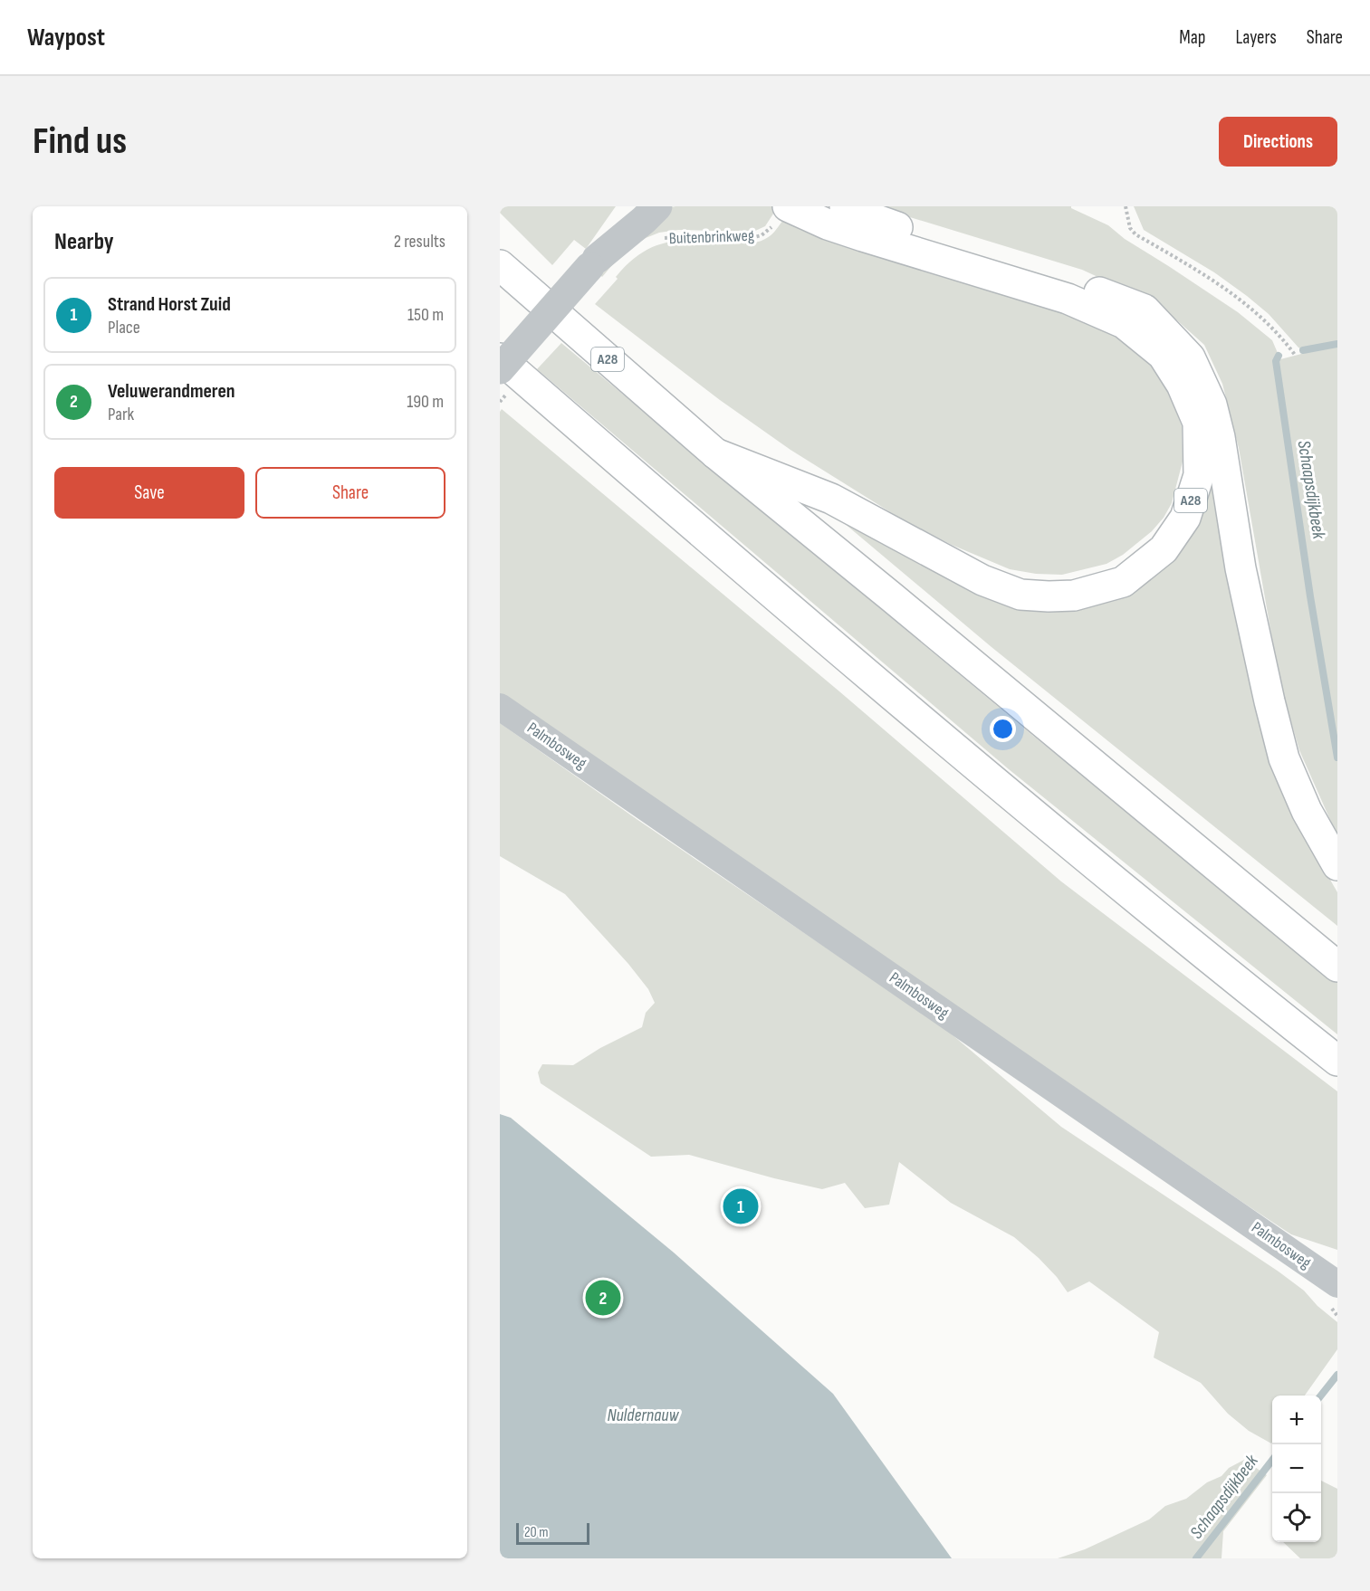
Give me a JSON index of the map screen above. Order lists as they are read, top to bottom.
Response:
{
  "streets": {
    "highway": ["A28"],
    "street": ["Buitenbrinkweg", "Palmbosweg"]
  },
  "crossings": [
    ["Buitenbrinkweg", "A28"]
  ],
  "water": ["Schaapsdijkbeek", "Nuldernauw"],
  "scale_bar": "20 m",
  "page": {
    "header": "Waypost",
    "nav": ["Map", "Layers", "Share"],
    "buttons": [
      "Directions",
      ["Save", "Share"]
    ],
    "title": "Find us",
    "heading": ["Nearby", "2 results"],
    "list": [
      {
        "mark": "1",
        "name": "Strand Horst Zuid",
        "note": "Place",
        "value": "150 m"
      },
      {
        "mark": "2",
        "name": "Veluwerandmeren",
        "note": "Park",
        "value": "190 m"
      }
    ],
    "pins": ["1", "2"],
    "map_buttons": ["+", "−"],
    "scale": "20 m"
  }
}
